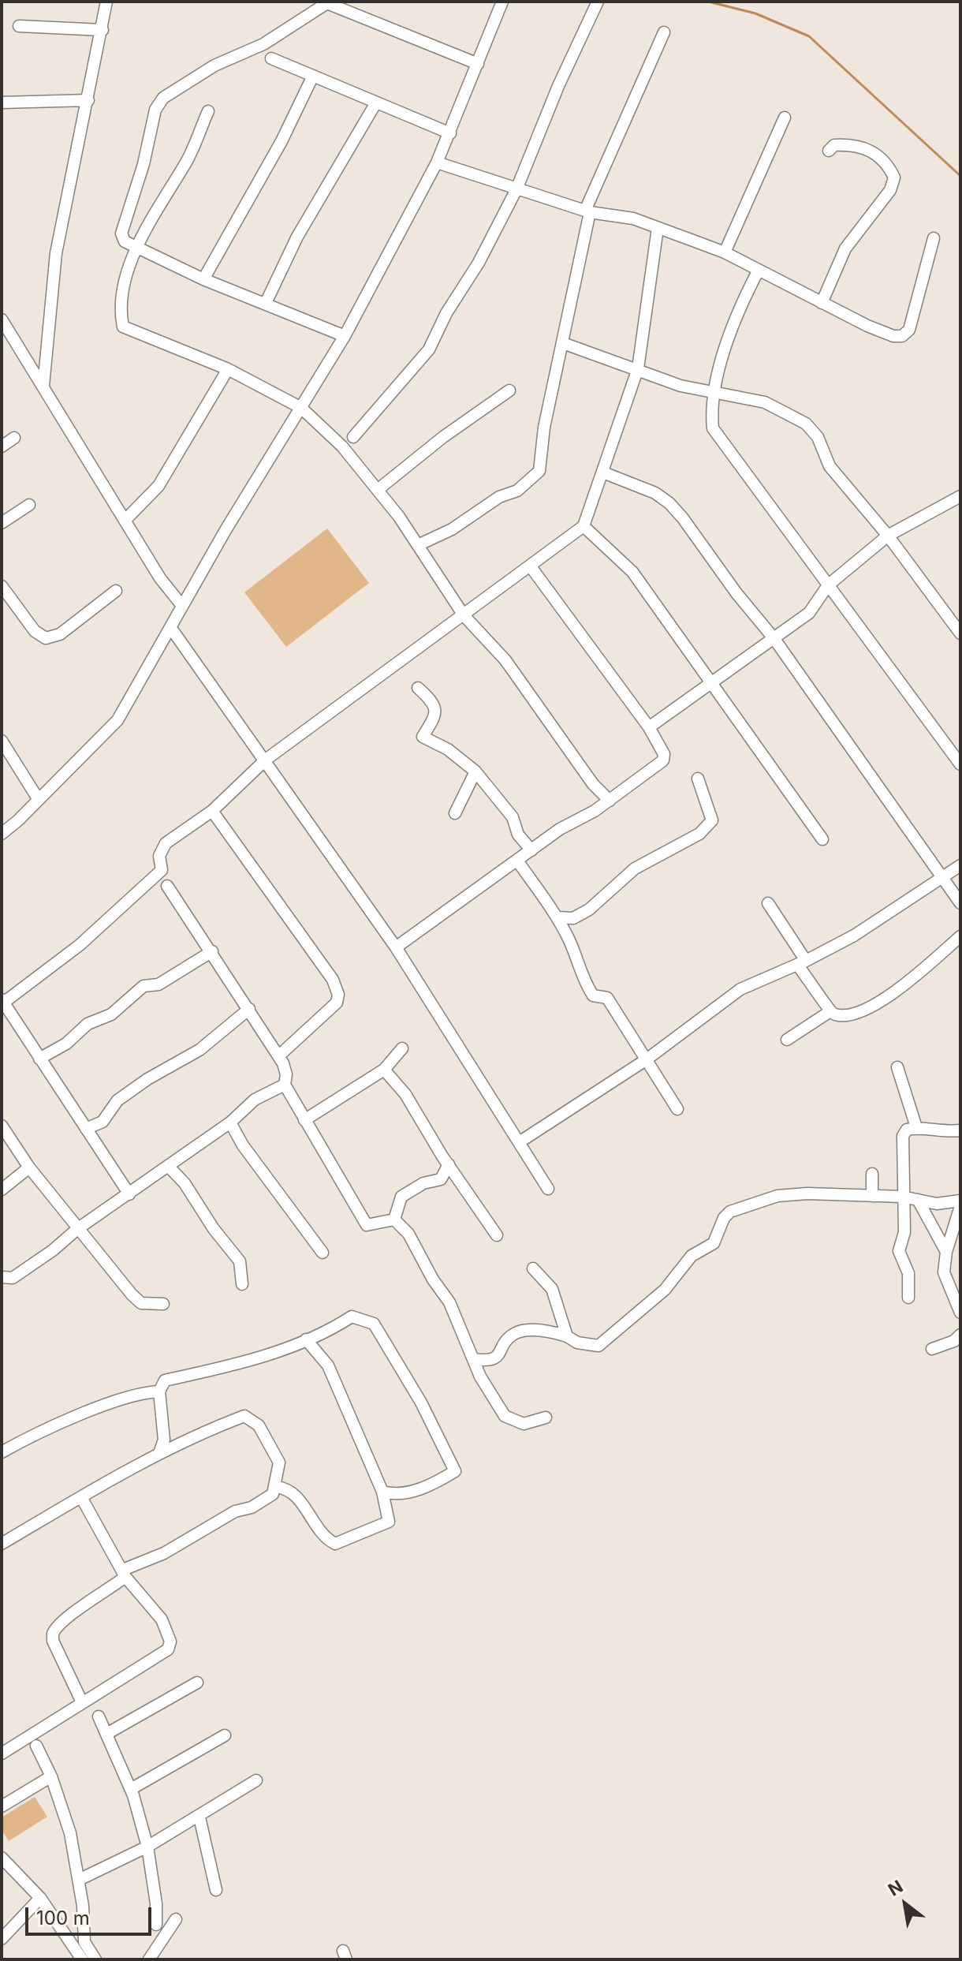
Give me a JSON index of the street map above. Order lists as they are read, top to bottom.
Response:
{
  "scale_bar": "100 m",
  "north": "top left"
}
